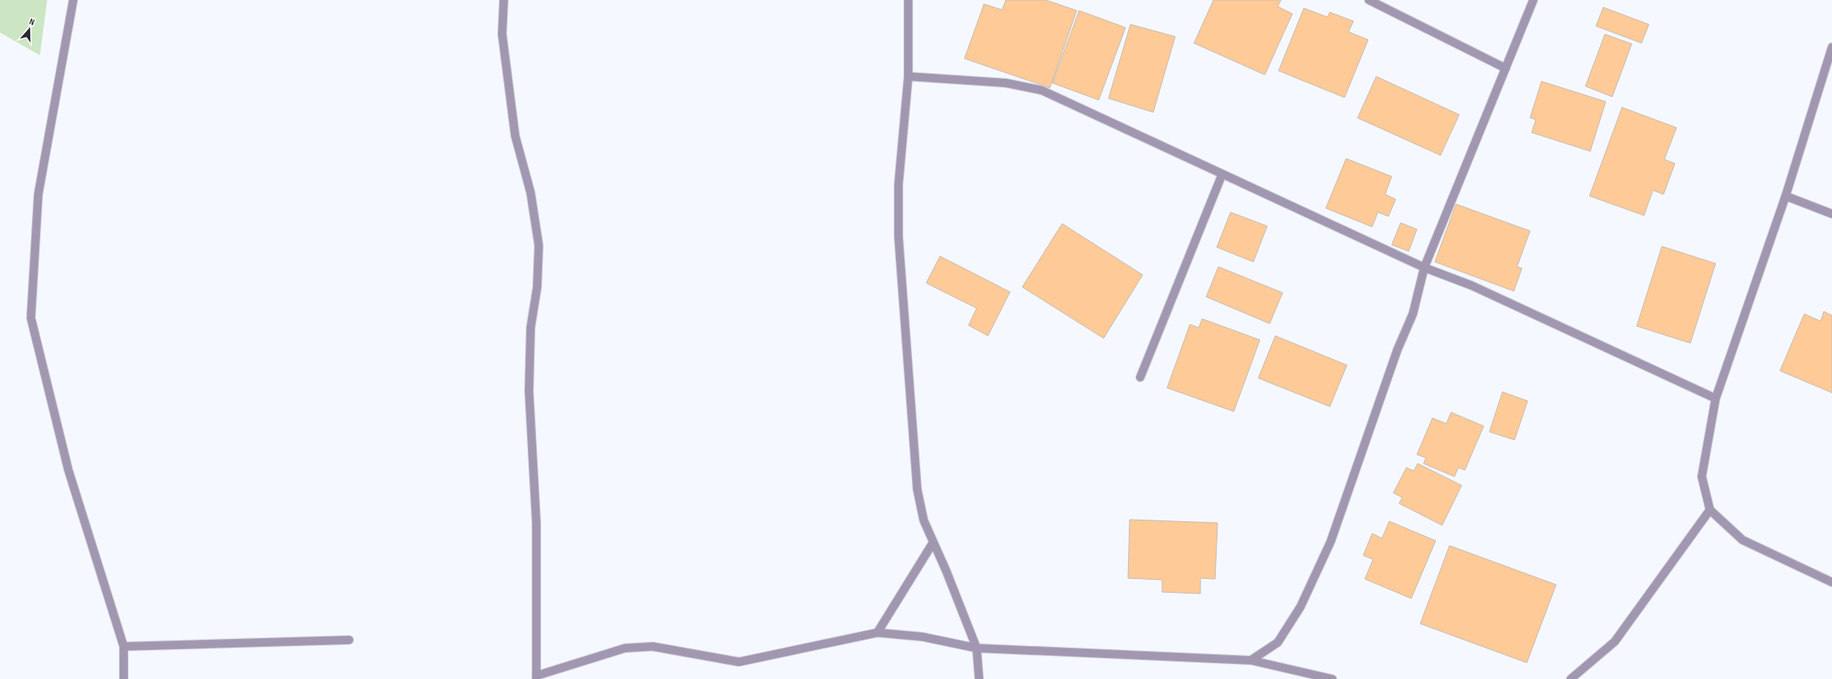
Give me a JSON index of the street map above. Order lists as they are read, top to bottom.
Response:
{
  "north": "top"
}
